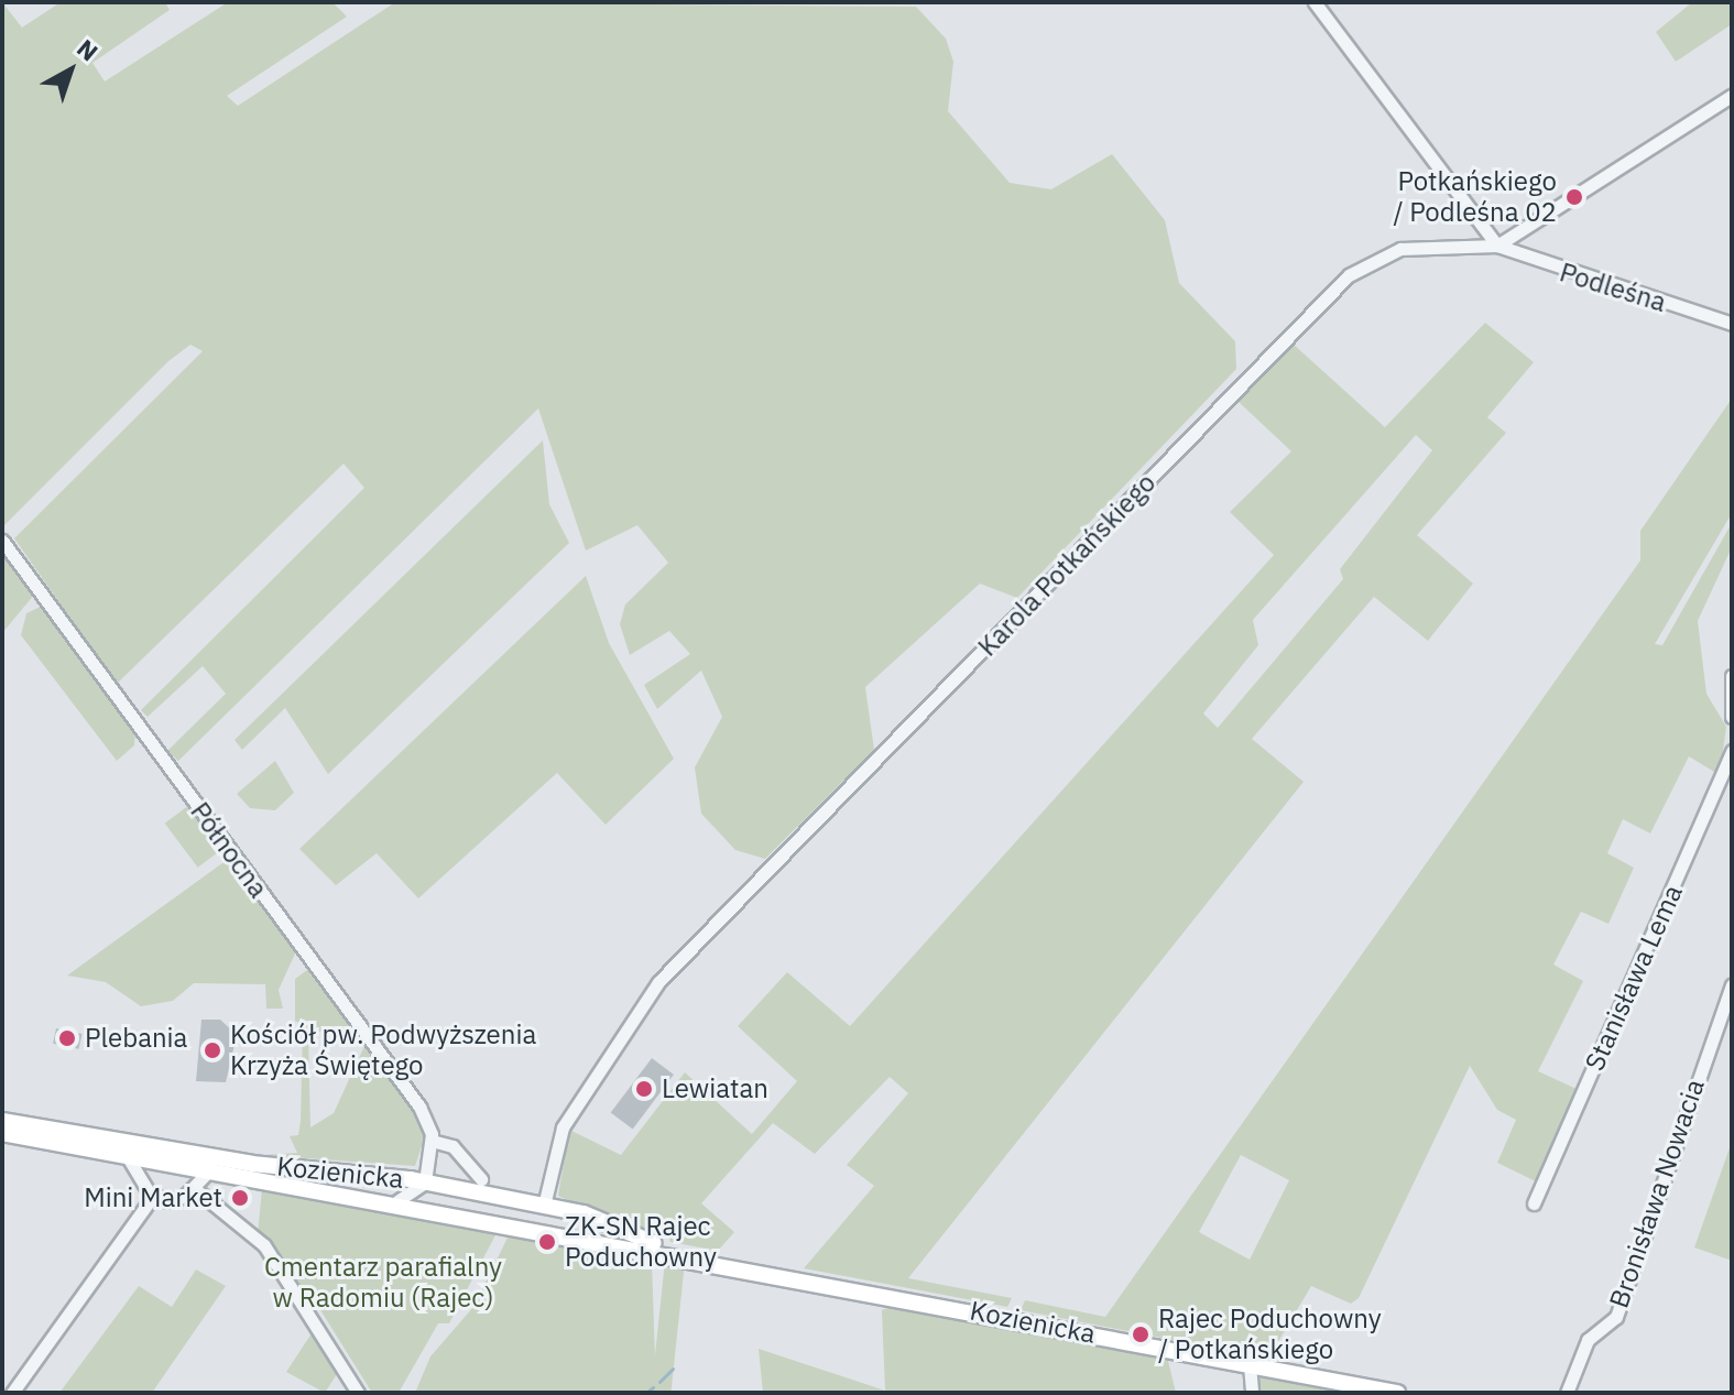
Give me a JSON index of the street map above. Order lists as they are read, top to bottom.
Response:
{
  "streets": {
    "main road": ["Kozienicka"],
    "street": [
      "Podleśna",
      "Karola Potkańskiego",
      "Północna",
      "Stanisława Lema",
      "Bronisława Nowacia"
    ]
  },
  "crossings": [
    ["Podleśna", "Karola Potkańskiego"],
    ["Karola Potkańskiego", "Kozienicka"],
    ["Północna", "Kozienicka"]
  ],
  "parks": ["Cmentarz parafialny w Radomiu (Rajec)"],
  "places": [
    "Potkańskiego / Podleśna 02",
    "Plebania",
    "Kościół pw. Podwyższenia Krzyża Świętego",
    "Lewiatan",
    "Mini Market",
    "ZK-SN Rajec Poduchowny",
    "Rajec Poduchowny / Potkańskiego"
  ],
  "north": "top right"
}
